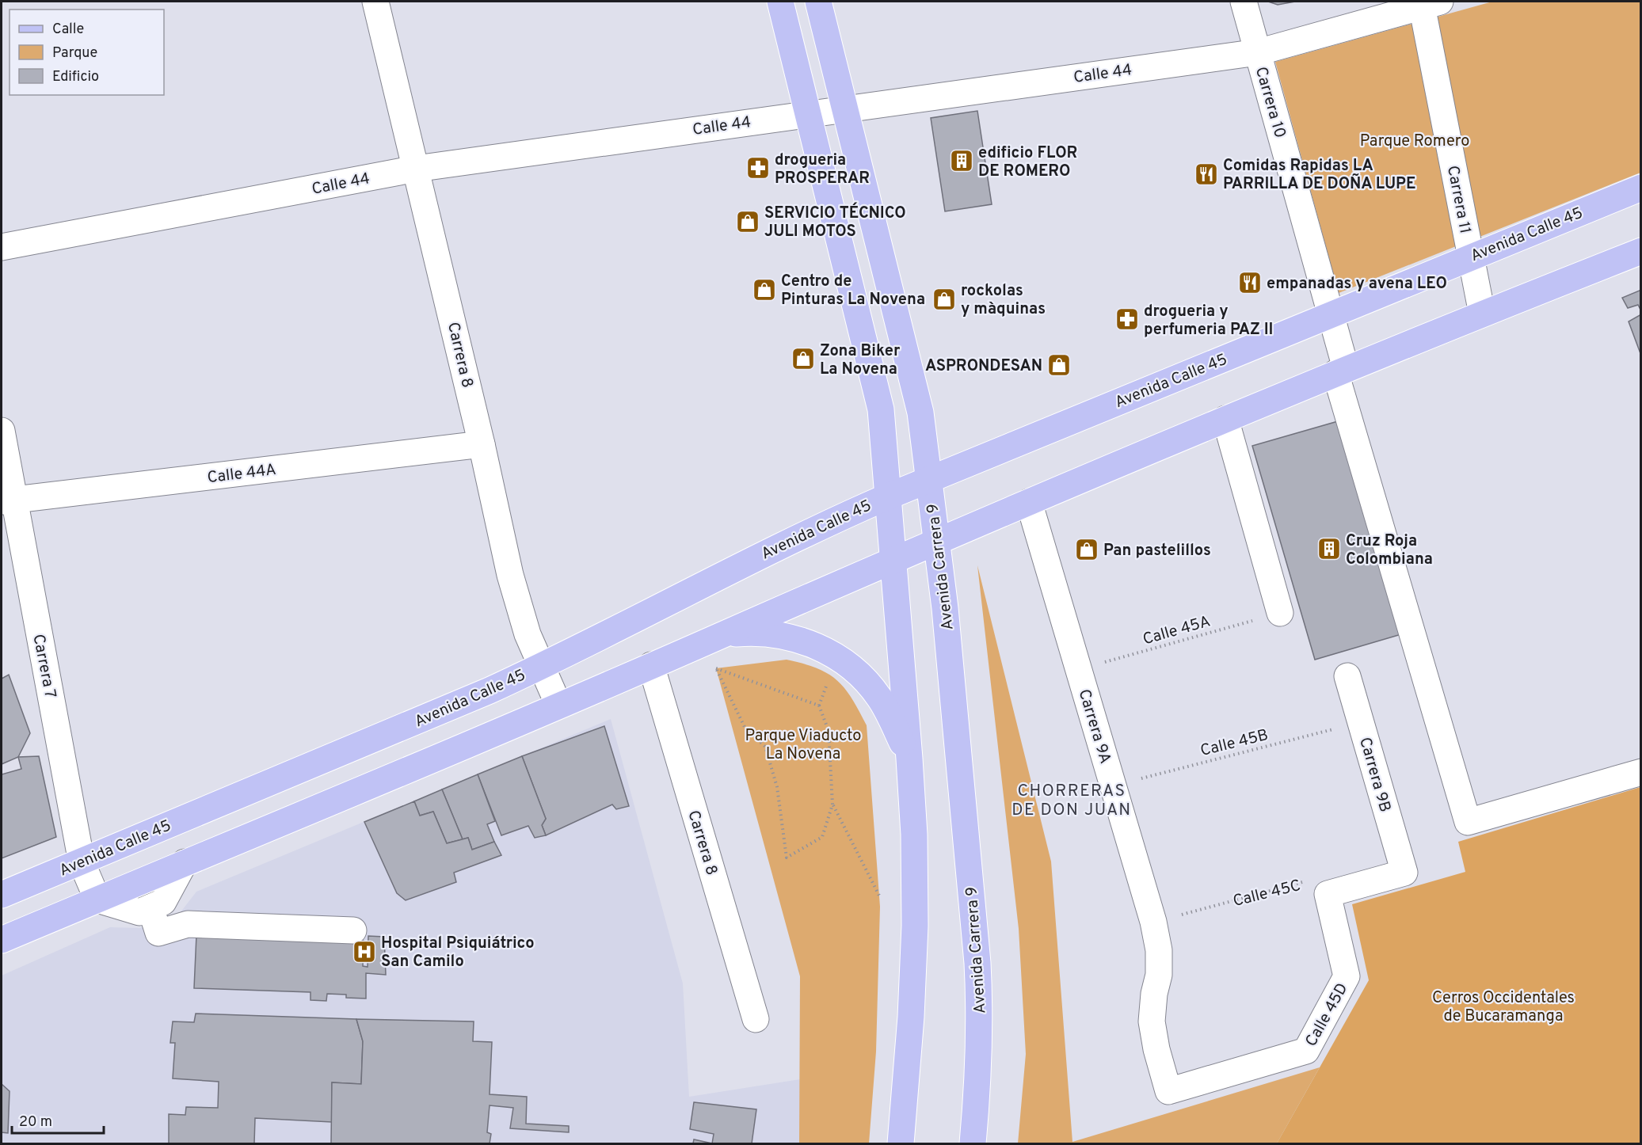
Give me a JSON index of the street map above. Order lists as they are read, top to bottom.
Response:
{
  "streets": {
    "main road": ["Avenida Calle 45", "Avenida Carrera 9"],
    "street": [
      "Calle 44",
      "Carrera 10",
      "Carrera 11",
      "Carrera 8",
      "Calle 44A",
      "Carrera 7",
      "Carrera 9A",
      "Carrera 9B",
      "Calle 45D"
    ],
    "path": ["Calle 45A", "Calle 45B", "Calle 45C"]
  },
  "crossings": [
    ["Calle 44", "Carrera 10"],
    ["Calle 44", "Carrera 11"],
    ["Calle 44", "Carrera 8"],
    ["Calle 44", "Avenida Carrera 9"],
    ["Carrera 10", "Avenida Calle 45"],
    ["Carrera 11", "Avenida Calle 45"],
    ["Avenida Calle 45", "Carrera 8"],
    ["Avenida Calle 45", "Avenida Carrera 9"],
    ["Avenida Calle 45", "Carrera 7"],
    ["Carrera 8", "Calle 44A"],
    ["Calle 44A", "Carrera 7"],
    ["Calle 45A", "Carrera 9A"],
    ["Carrera 9A", "Calle 45B"],
    ["Carrera 9A", "Calle 45C"],
    ["Carrera 9A", "Calle 45D"],
    ["Calle 45B", "Carrera 9B"],
    ["Carrera 9B", "Calle 45C"],
    ["Carrera 9B", "Calle 45D"],
    ["Calle 45C", "Calle 45D"]
  ],
  "districts": ["CHORRERAS DE DON JUAN"],
  "parks": ["Parque Romero", "Parque Viaducto La Novena", "Cerros Occidentales de Bucaramanga"],
  "places": {
    "building": ["edificio FLOR DE ROMERO", "Cruz Roja Colombiana"],
    "pharmacy": ["drogueria PROSPERAR", "drogueria y perfumeria PAZ II"],
    "restaurant": ["Comidas Rapidas LA PARRILLA DE DOÑA LUPE", "empanadas y avena LEO"],
    "shop": [
      "SERVICIO TÉCNICO JULI MOTOS",
      "Centro de Pinturas La Novena",
      "rockolas y màquinas",
      "Zona Biker La Novena",
      "ASPRONDESAN",
      "Pan pastelillos"
    ],
    "hospital": ["Hospital Psiquiátrico San Camilo"]
  },
  "legend": ["Calle", "Parque", "Edificio"],
  "scale_bar": "20 m"
}
